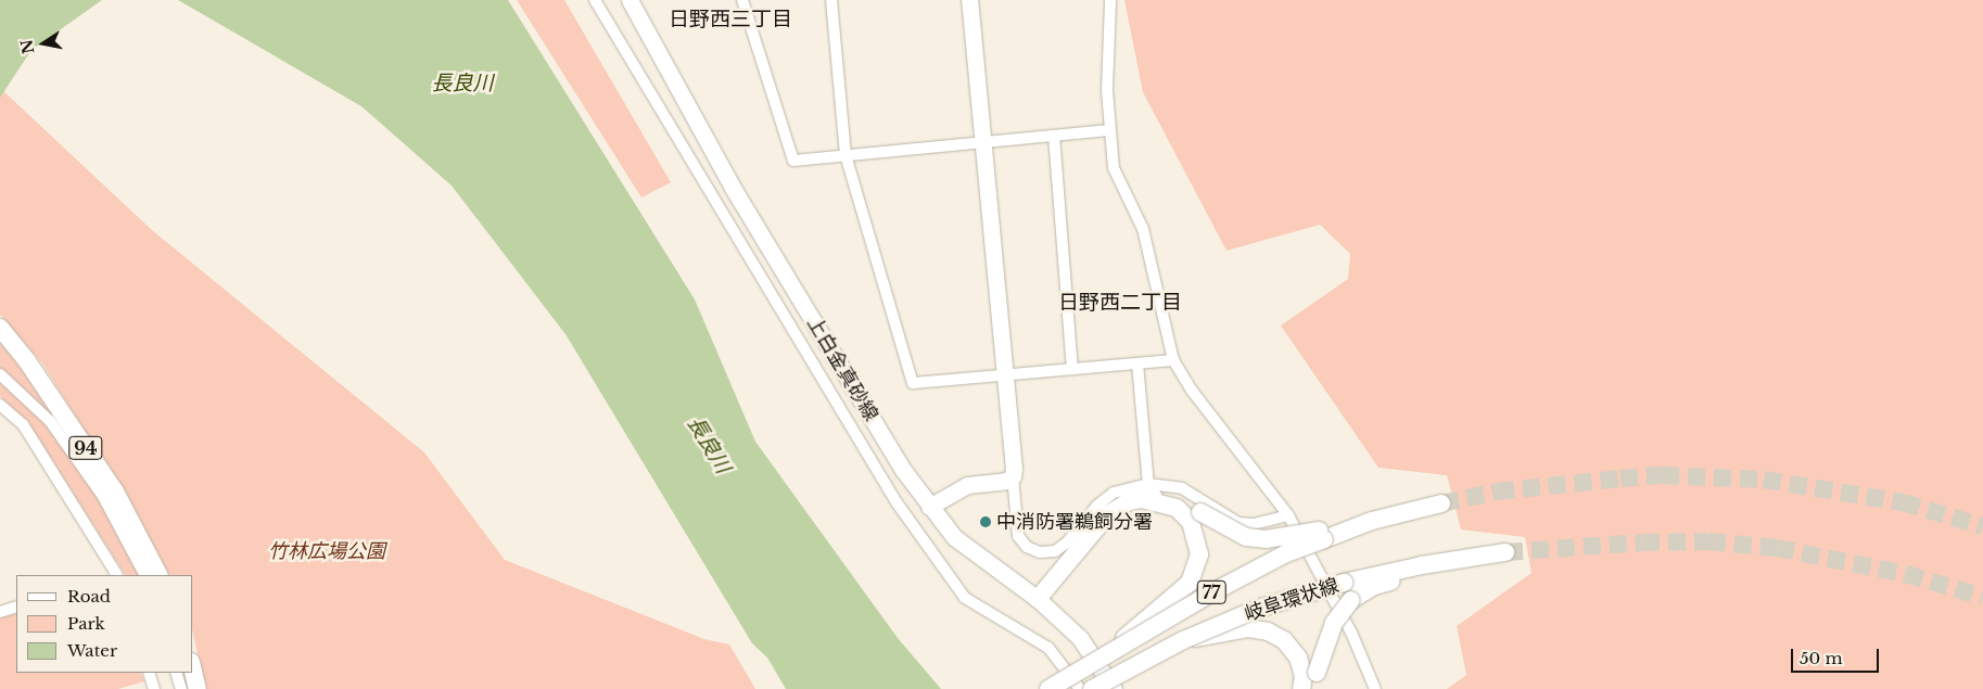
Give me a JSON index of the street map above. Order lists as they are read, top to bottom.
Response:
{
  "streets": {
    "main road": [
      "上白金真砂線",
      "94",
      "77",
      "岐阜環状線"
    ]
  },
  "crossings": [
    ["上白金真砂線", "77"],
    ["77", "岐阜環状線"]
  ],
  "districts": ["日野西三丁目", "日野西二丁目"],
  "water": ["長良川"],
  "parks": ["竹林広場公園"],
  "places": ["中消防署鵜飼分署"],
  "legend": ["Road", "Park", "Water"],
  "scale_bar": "50 m",
  "north": "left"
}
